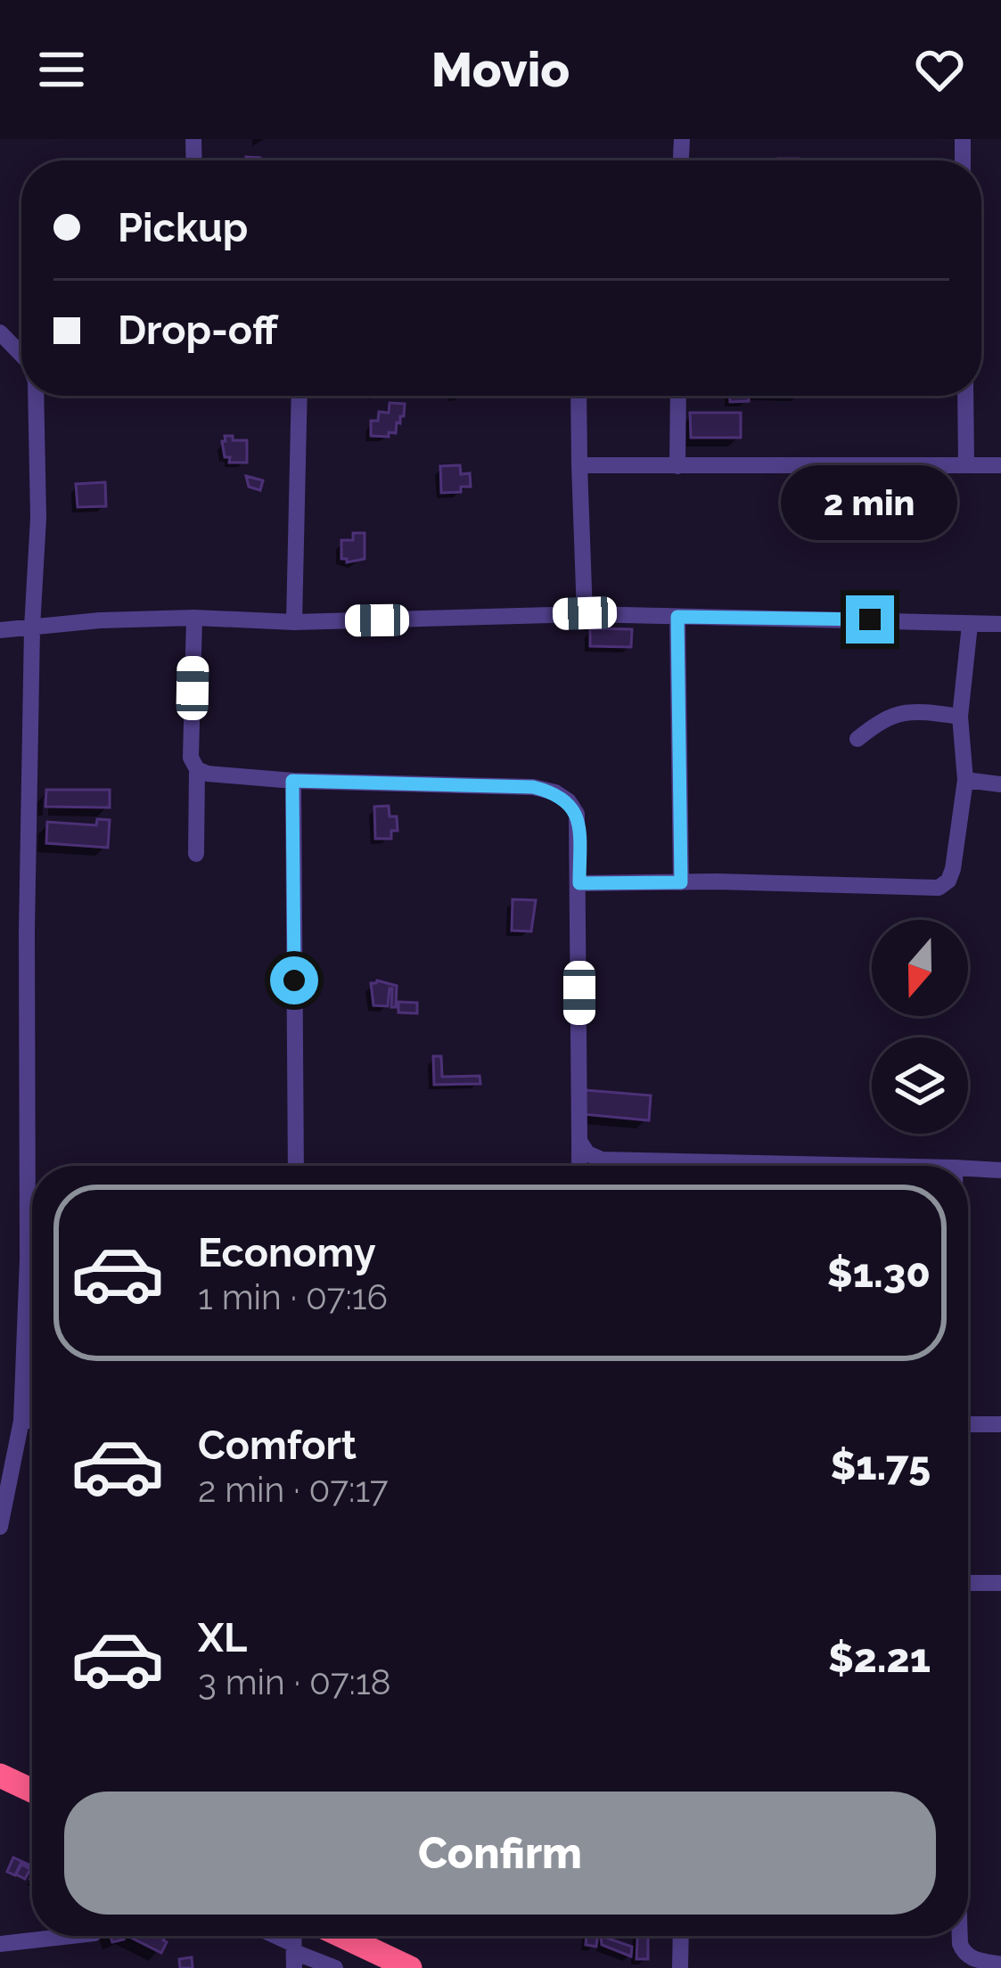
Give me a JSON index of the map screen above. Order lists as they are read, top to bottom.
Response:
{
  "north": "bottom",
  "page": {
    "header": "Movio",
    "banner": ["Pickup", "Drop-off"],
    "bubble": "2 min",
    "list": [
      {
        "name": "Economy",
        "note": "1 min · 07:16",
        "value": "$1.30"
      },
      {
        "name": "Comfort",
        "note": "2 min · 07:17",
        "value": "$1.75"
      },
      {
        "name": "XL",
        "note": "3 min · 07:18",
        "value": "$2.21"
      }
    ],
    "buttons": "Confirm"
  }
}
